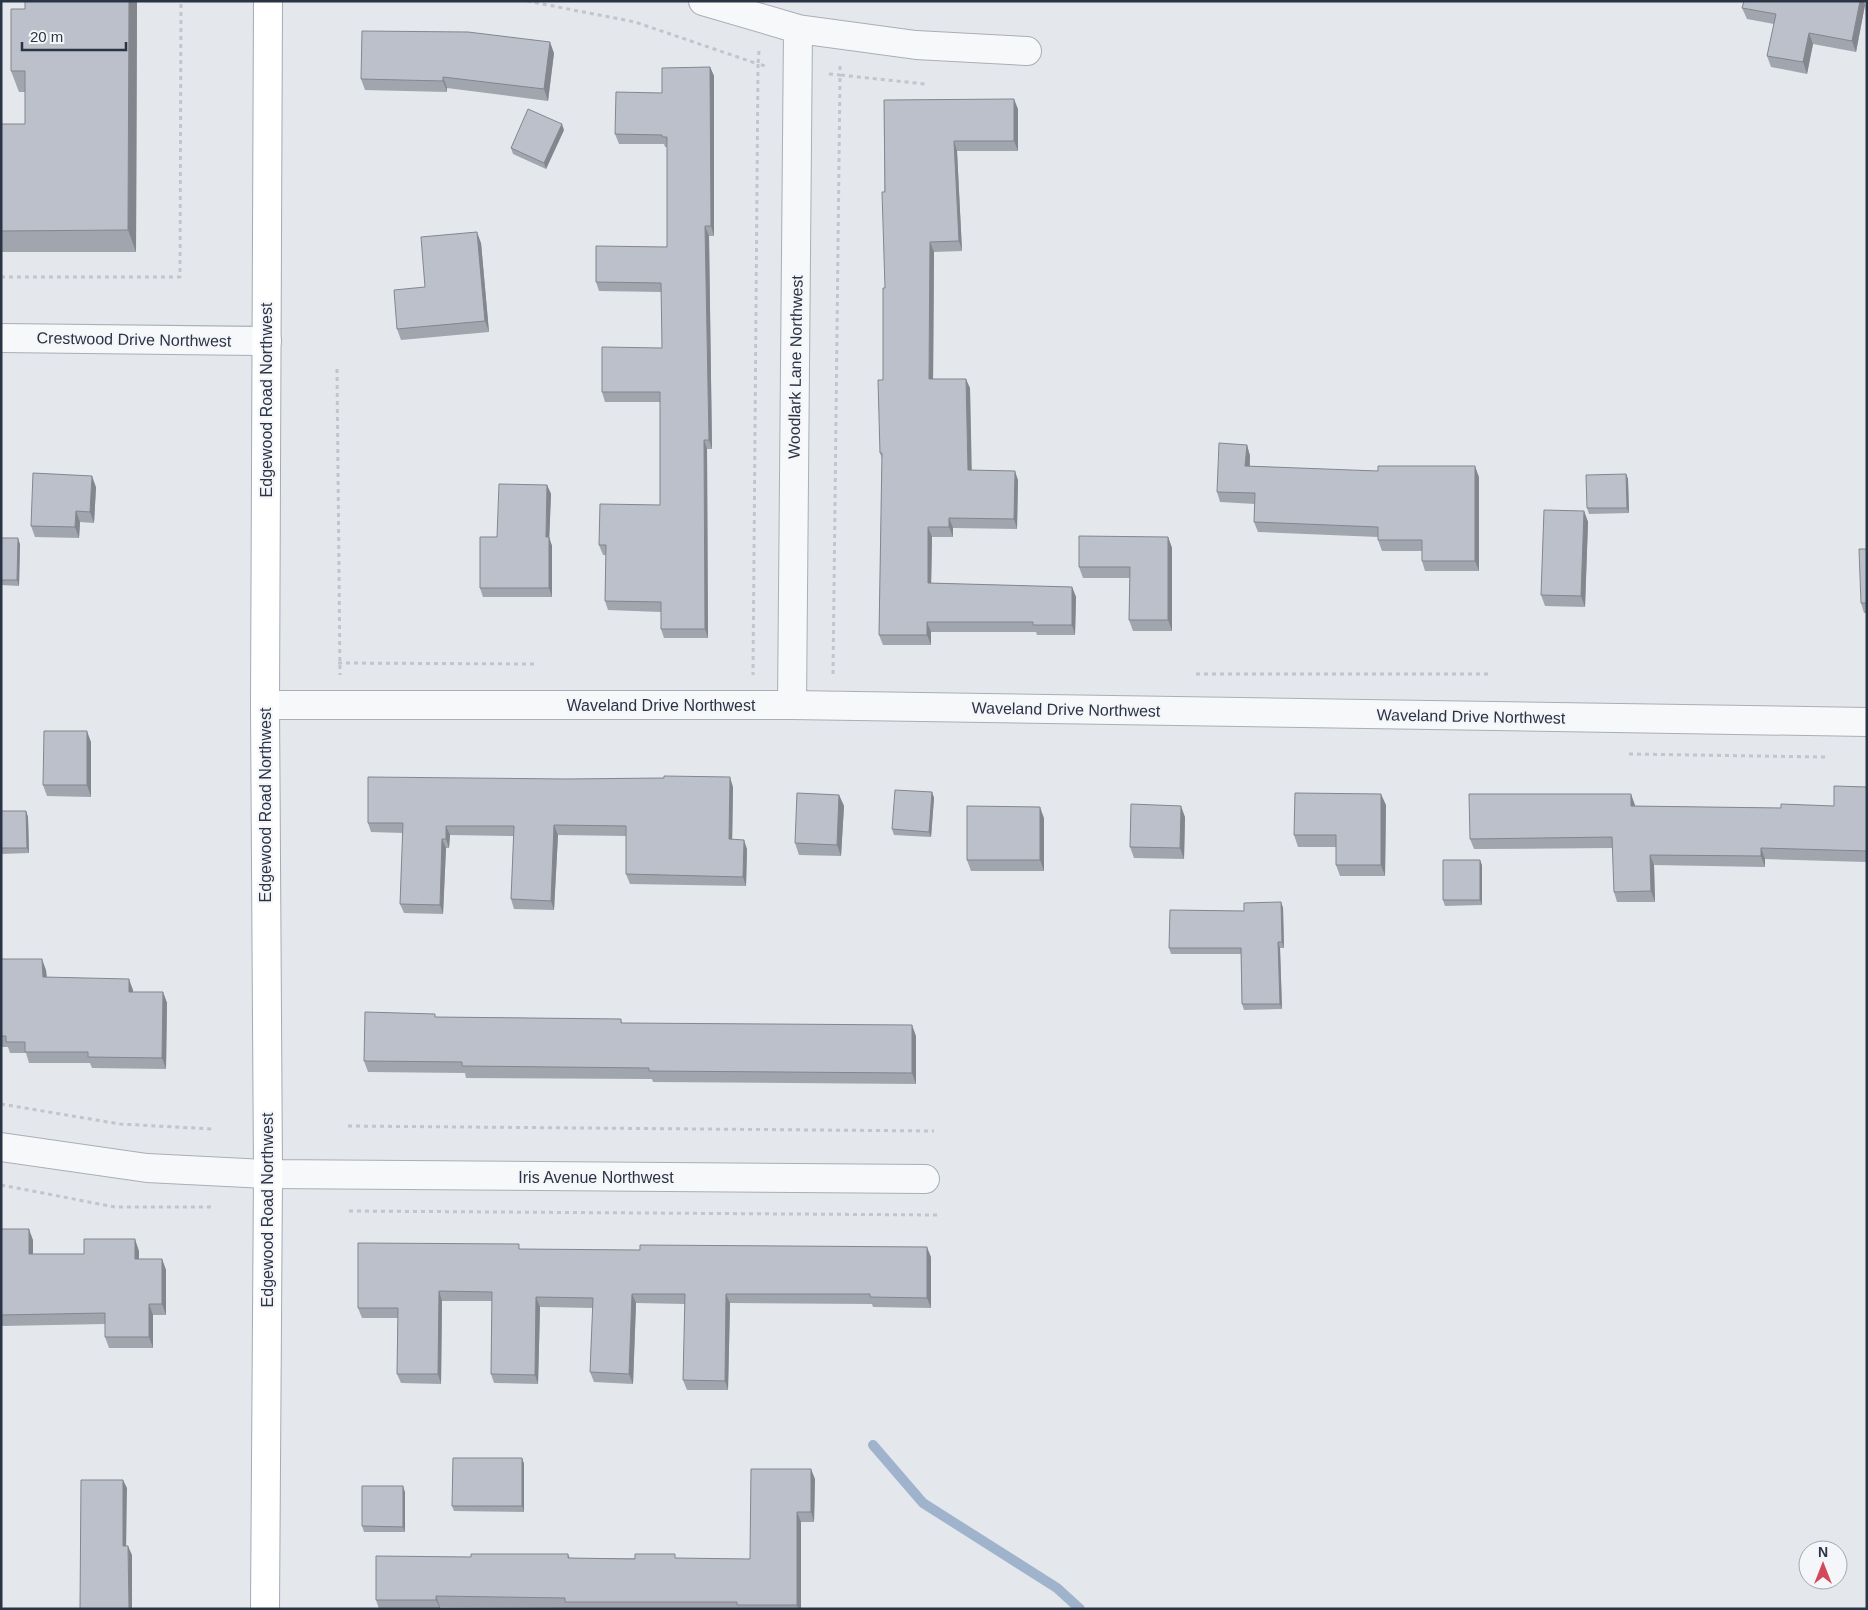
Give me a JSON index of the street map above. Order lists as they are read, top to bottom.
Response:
{
  "streets": {
    "main road": ["Edgewood Road Northwest"],
    "street": [
      "Crestwood Drive Northwest",
      "Woodlark Lane Northwest",
      "Waveland Drive Northwest",
      "Iris Avenue Northwest"
    ]
  },
  "crossings": [
    ["Crestwood Drive Northwest", "Edgewood Road Northwest"],
    ["Woodlark Lane Northwest", "Waveland Drive Northwest"],
    ["Edgewood Road Northwest", "Waveland Drive Northwest"],
    ["Edgewood Road Northwest", "Iris Avenue Northwest"]
  ],
  "scale_bar": "20 m",
  "north": "top"
}
